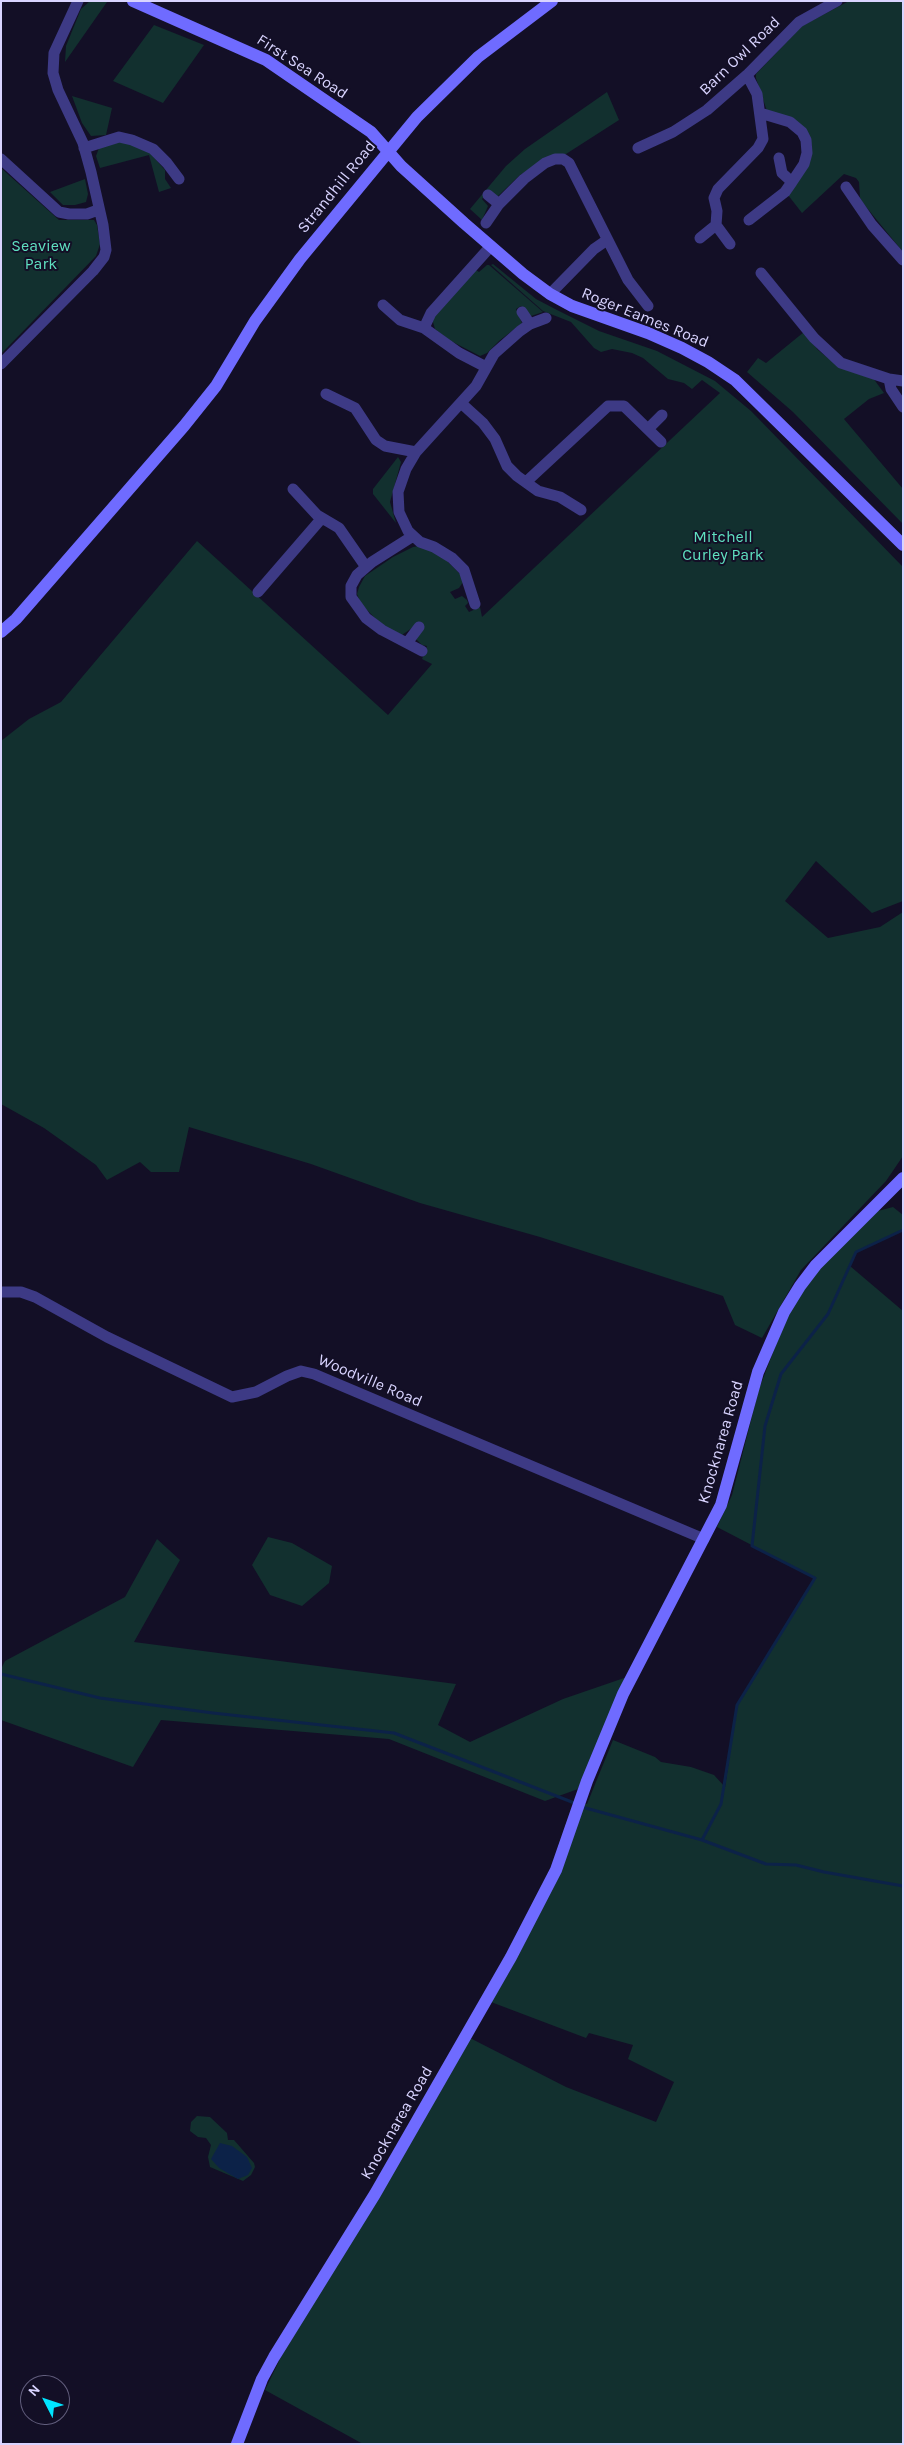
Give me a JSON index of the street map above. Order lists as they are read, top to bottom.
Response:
{
  "streets": {
    "street": [
      "Barn Owl Road",
      "First Sea Road",
      "Strandhill Road",
      "Roger Eames Road",
      "Woodville Road",
      "Knocknarea Road"
    ]
  },
  "crossings": [
    ["First Sea Road", "Strandhill Road"],
    ["First Sea Road", "Roger Eames Road"],
    ["Strandhill Road", "Roger Eames Road"],
    ["Woodville Road", "Knocknarea Road"]
  ],
  "parks": ["Seaview Park", "Mitchell Curley Park"],
  "north": "top left"
}
